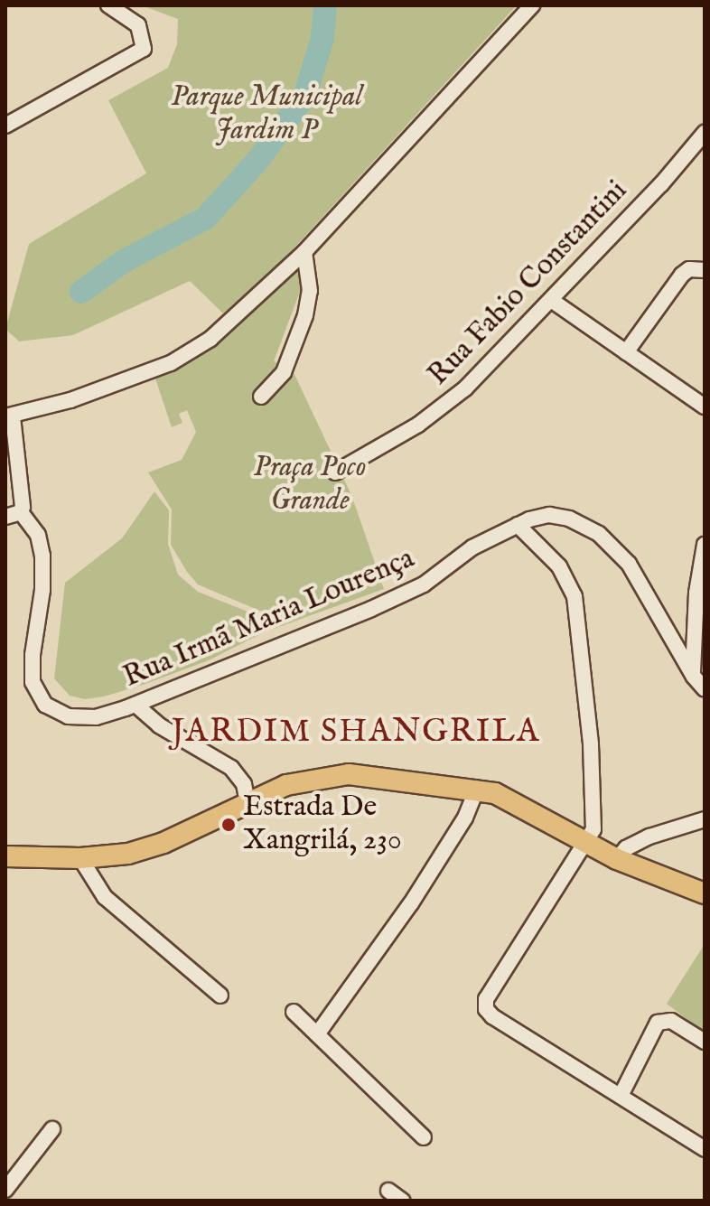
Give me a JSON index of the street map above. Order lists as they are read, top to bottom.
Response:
{
  "streets": {
    "street": ["Rua Fabio Constantini", "Rua Irmã Maria Lourença"]
  },
  "districts": ["JARDIM SHANGRILA"],
  "parks": ["Parque Municipal Jardim P", "Praça Poco Grande"],
  "places": ["Estrada De Xangrilá, 230"]
}
